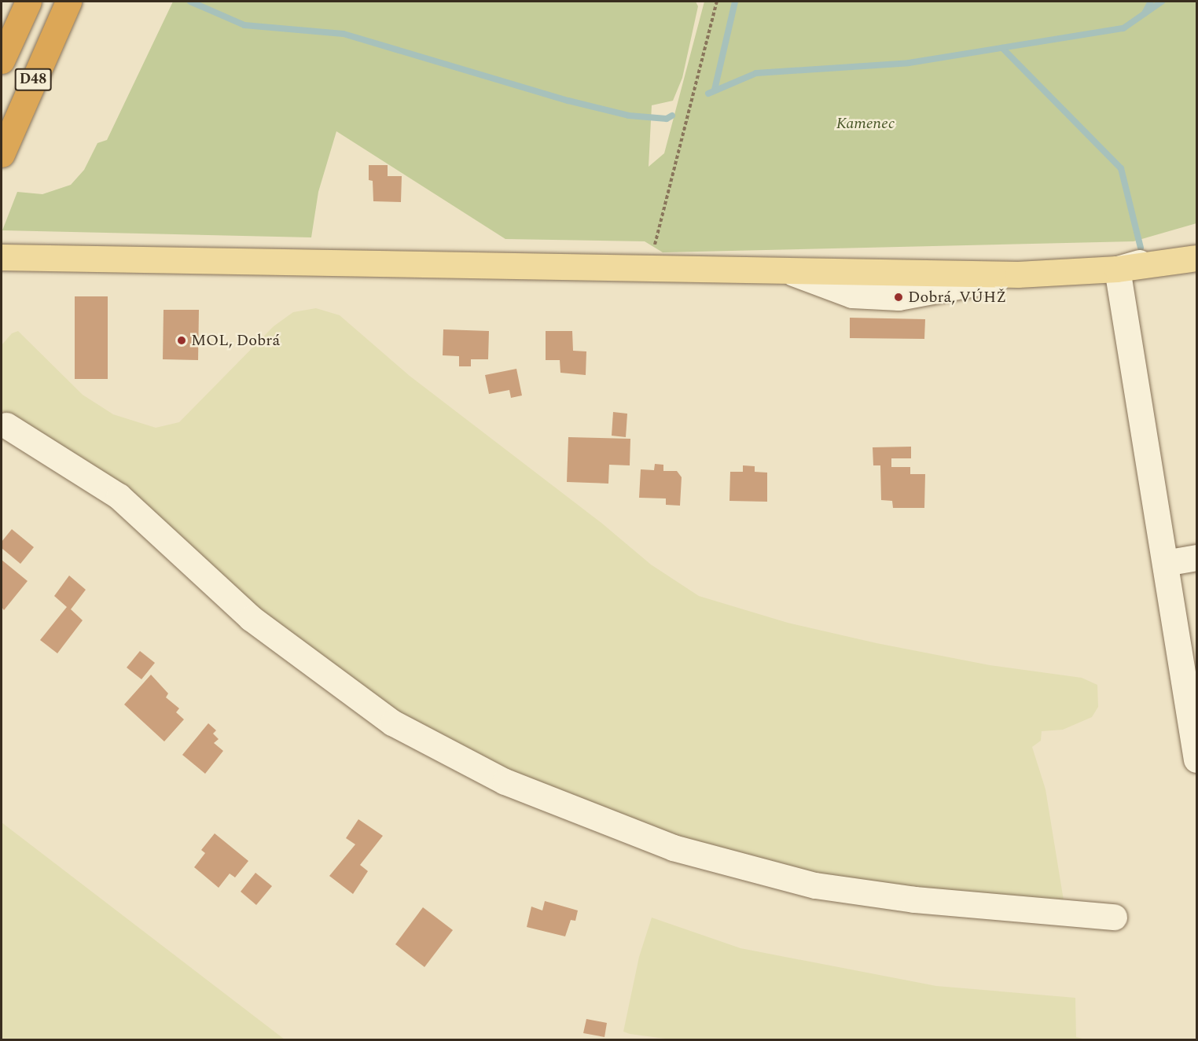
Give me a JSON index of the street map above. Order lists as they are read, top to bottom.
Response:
{
  "streets": {
    "highway": ["D48"]
  },
  "parks": ["Kamenec"],
  "places": ["Dobrá, VÚHŽ", "MOL, Dobrá"]
}
